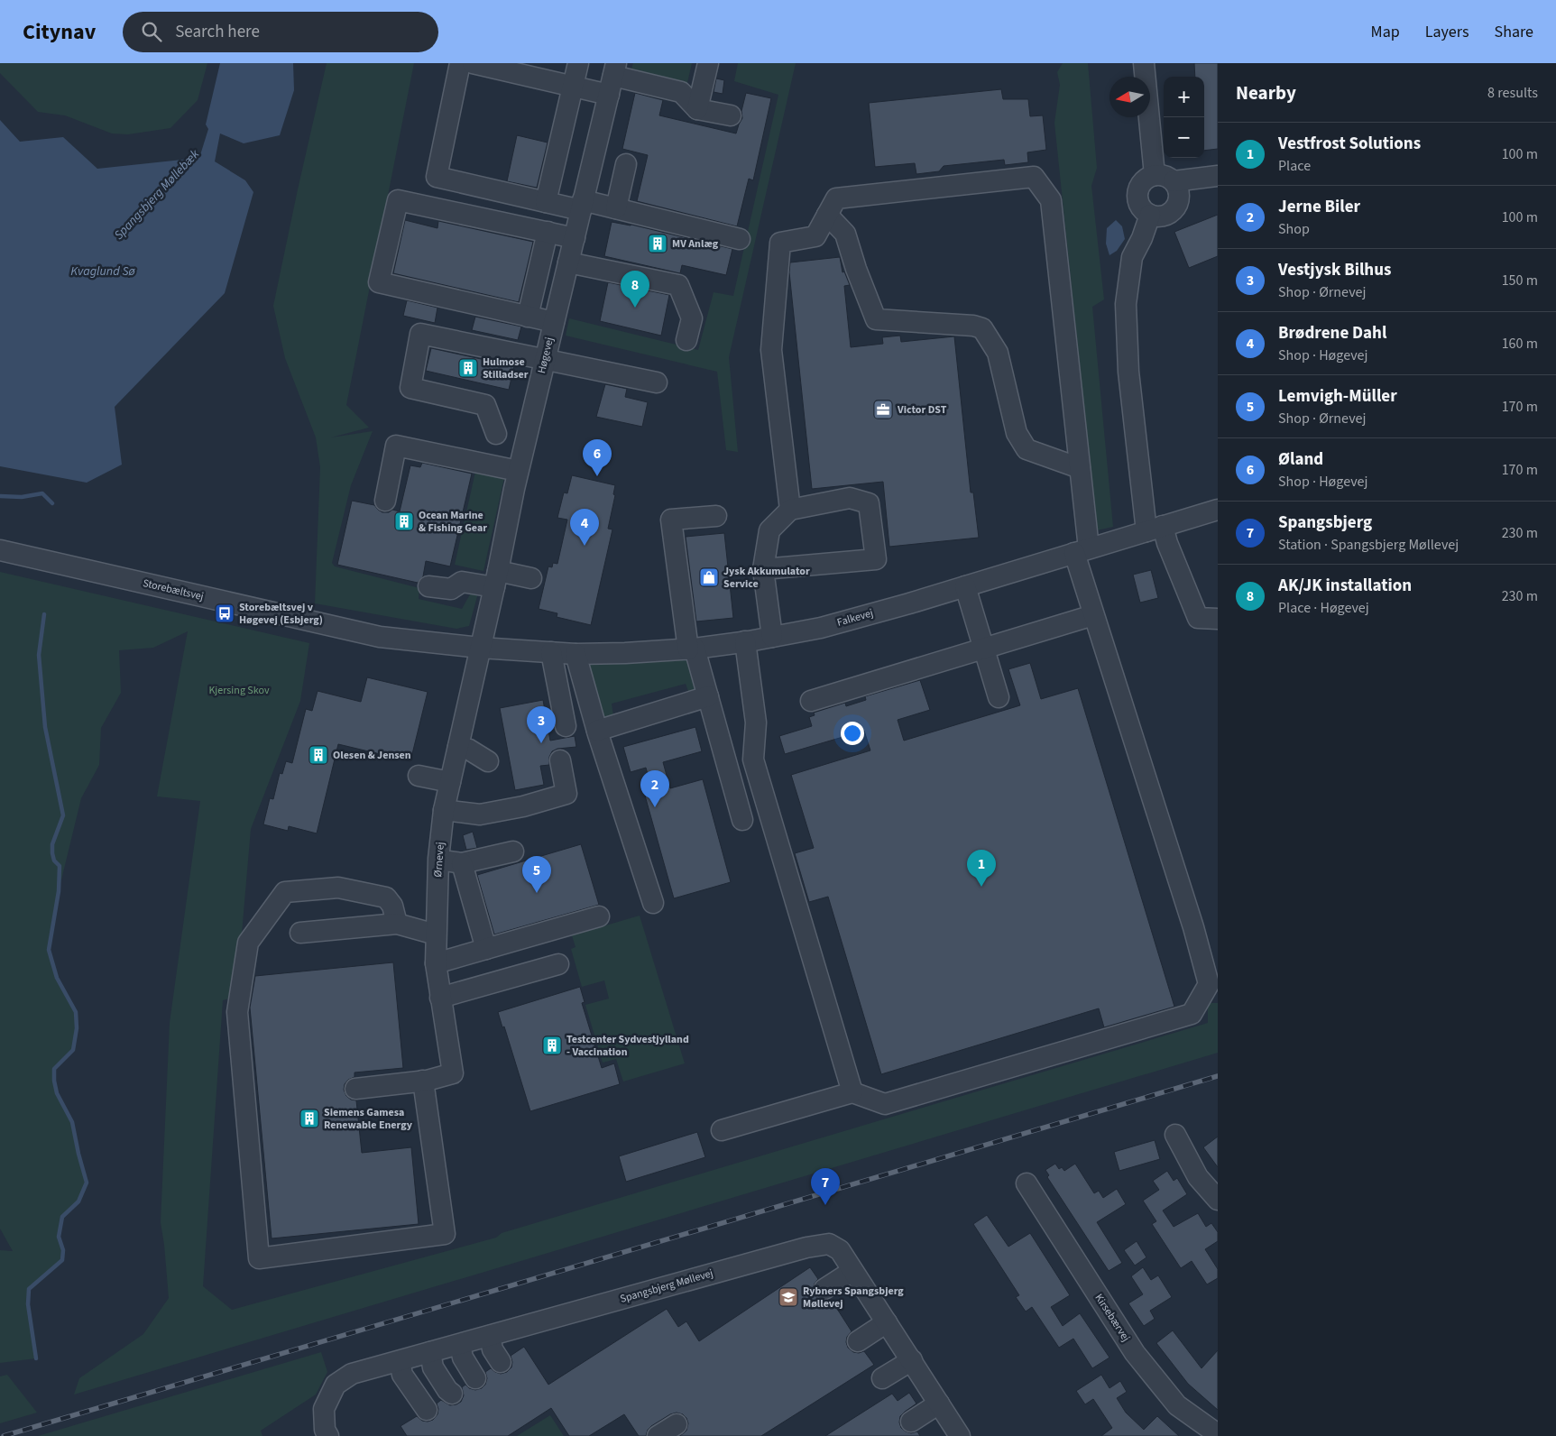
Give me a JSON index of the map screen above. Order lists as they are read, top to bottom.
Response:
{
  "streets": {
    "street": [
      "Høgevej",
      "Storebæltsvej",
      "Falkevej",
      "Ørnevej",
      "Spangsbjerg Møllevej",
      "Kirsebærvej"
    ]
  },
  "crossings": [
    ["Høgevej", "Storebæltsvej"],
    ["Høgevej", "Falkevej"],
    ["Høgevej", "Ørnevej"],
    ["Storebæltsvej", "Falkevej"],
    ["Storebæltsvej", "Ørnevej"],
    ["Falkevej", "Ørnevej"]
  ],
  "water": ["Spangsbjerg Møllebæk", "Kvaglund Sø"],
  "parks": ["Kjersing Skov"],
  "places": {
    "building": [
      "MV Anlæg",
      "Hulmose Stilladser",
      "Ocean Marine & Fishing Gear",
      "Olesen & Jensen",
      "Testcenter Sydvestjylland - Vaccination",
      "Siemens Gamesa Renewable Energy"
    ],
    "office": ["Victor DST"],
    "shop": ["Jysk Akkumulator Service"],
    "bus stop": ["Storebæltsvej v Høgevej (Esbjerg)"],
    "school or university": ["Rybners Spangsbjerg Møllevej"]
  },
  "north": "left",
  "page": {
    "header": "Citynav",
    "search": "Search here",
    "nav": ["Map", "Layers", "Share"],
    "heading": ["Nearby", "8 results"],
    "map_buttons": ["+", "−"],
    "list": [
      {
        "mark": "1",
        "name": "Vestfrost Solutions",
        "note": "Place",
        "value": "100 m"
      },
      {
        "mark": "2",
        "name": "Jerne Biler",
        "note": "Shop",
        "value": "100 m"
      },
      {
        "mark": "3",
        "name": "Vestjysk Bilhus",
        "note": "Shop · Ørnevej",
        "value": "150 m"
      },
      {
        "mark": "4",
        "name": "Brødrene Dahl",
        "note": "Shop · Høgevej",
        "value": "160 m"
      },
      {
        "mark": "5",
        "name": "Lemvigh-Müller",
        "note": "Shop · Ørnevej",
        "value": "170 m"
      },
      {
        "mark": "6",
        "name": "Øland",
        "note": "Shop · Høgevej",
        "value": "170 m"
      },
      {
        "mark": "7",
        "name": "Spangsbjerg",
        "note": "Station · Spangsbjerg Møllevej",
        "value": "230 m"
      },
      {
        "mark": "8",
        "name": "AK/JK installation",
        "note": "Place · Høgevej",
        "value": "230 m"
      }
    ],
    "pins": [
      "8",
      "6",
      "4",
      "3",
      "2",
      "1",
      "5",
      "7"
    ]
  }
}
